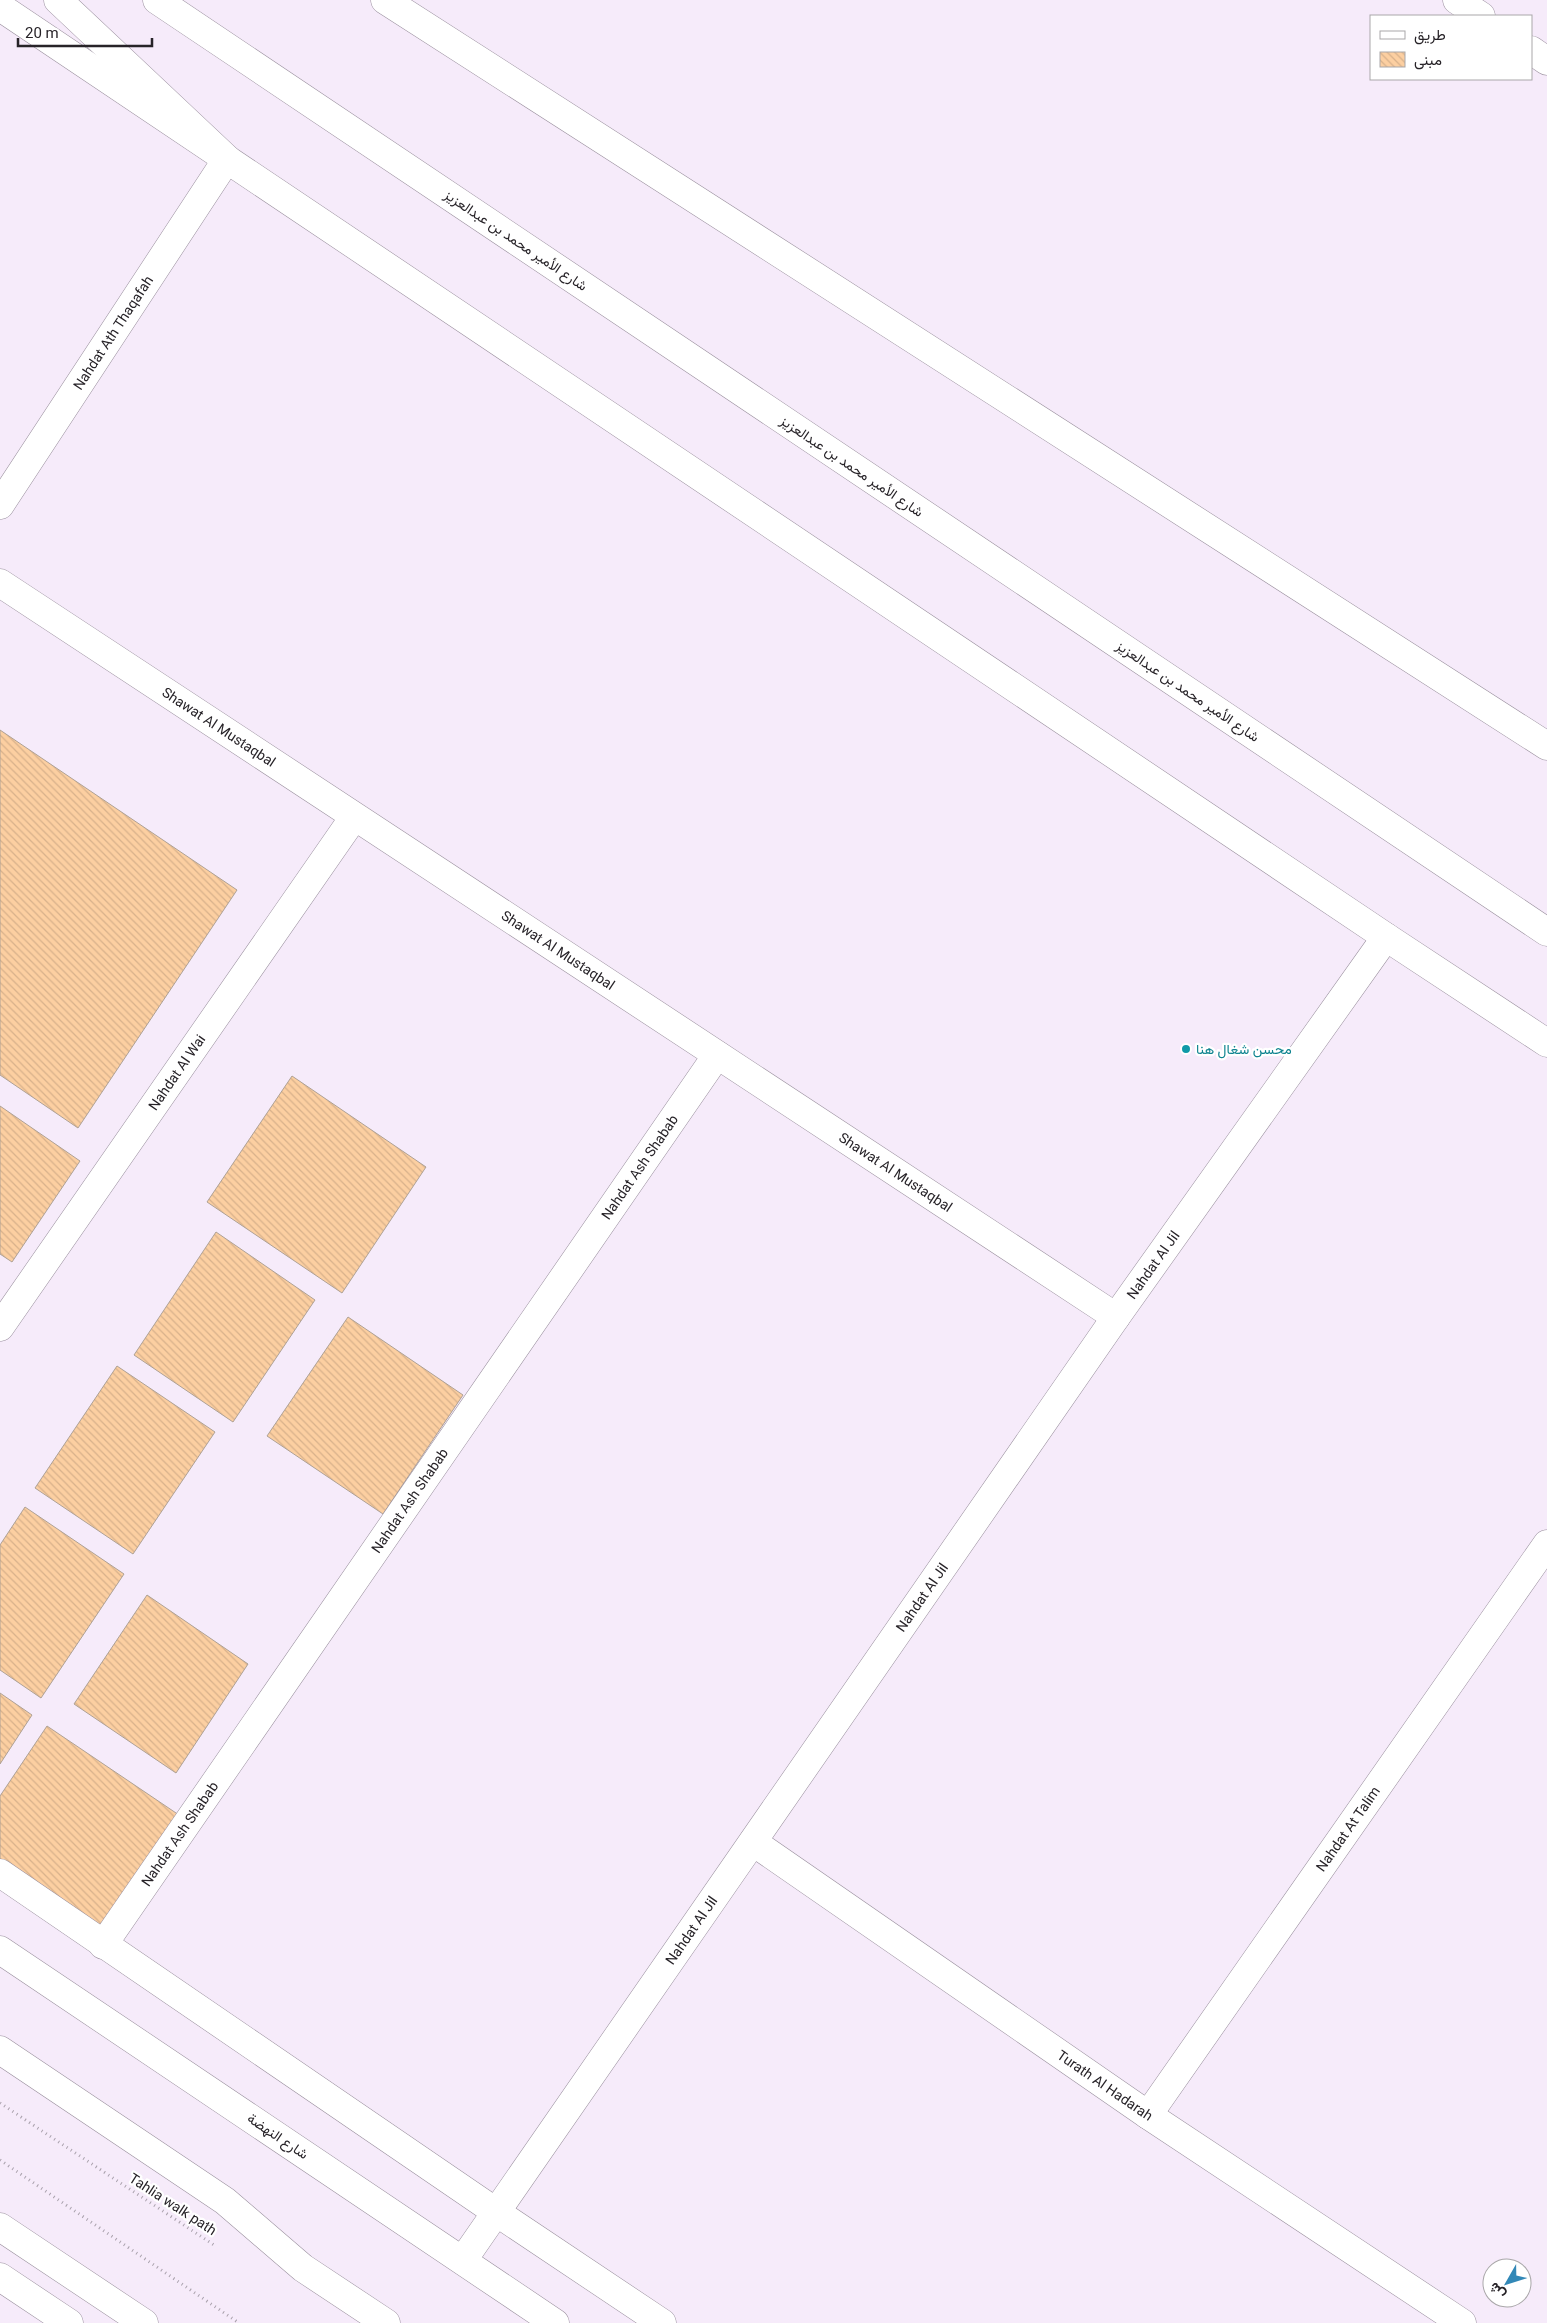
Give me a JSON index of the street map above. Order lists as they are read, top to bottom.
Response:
{
  "streets": {
    "street": [
      "شارع الأمير محمد بن عبدالعزيز",
      "Nahdat Ath Thaqafah",
      "Shawat Al Mustaqbal",
      "Nahdat Al Wai",
      "Nahdat Ash Shabab",
      "Nahdat Al Jil",
      "Nahdat At Talim",
      "Turath Al Hadarah",
      "شارع النهضة"
    ],
    "path": ["Tahlia walk path"]
  },
  "crossings": [
    ["Shawat Al Mustaqbal", "Nahdat Al Wai"],
    ["Shawat Al Mustaqbal", "Nahdat Ash Shabab"],
    ["Shawat Al Mustaqbal", "Nahdat Al Jil"],
    ["Nahdat Al Jil", "Turath Al Hadarah"],
    ["Nahdat Al Jil", "شارع النهضة"],
    ["Nahdat At Talim", "Turath Al Hadarah"]
  ],
  "places": ["محسن شغال هنا"],
  "legend": ["طريق", "مبنى"],
  "scale_bar": "20 m",
  "north": "bottom left"
}
